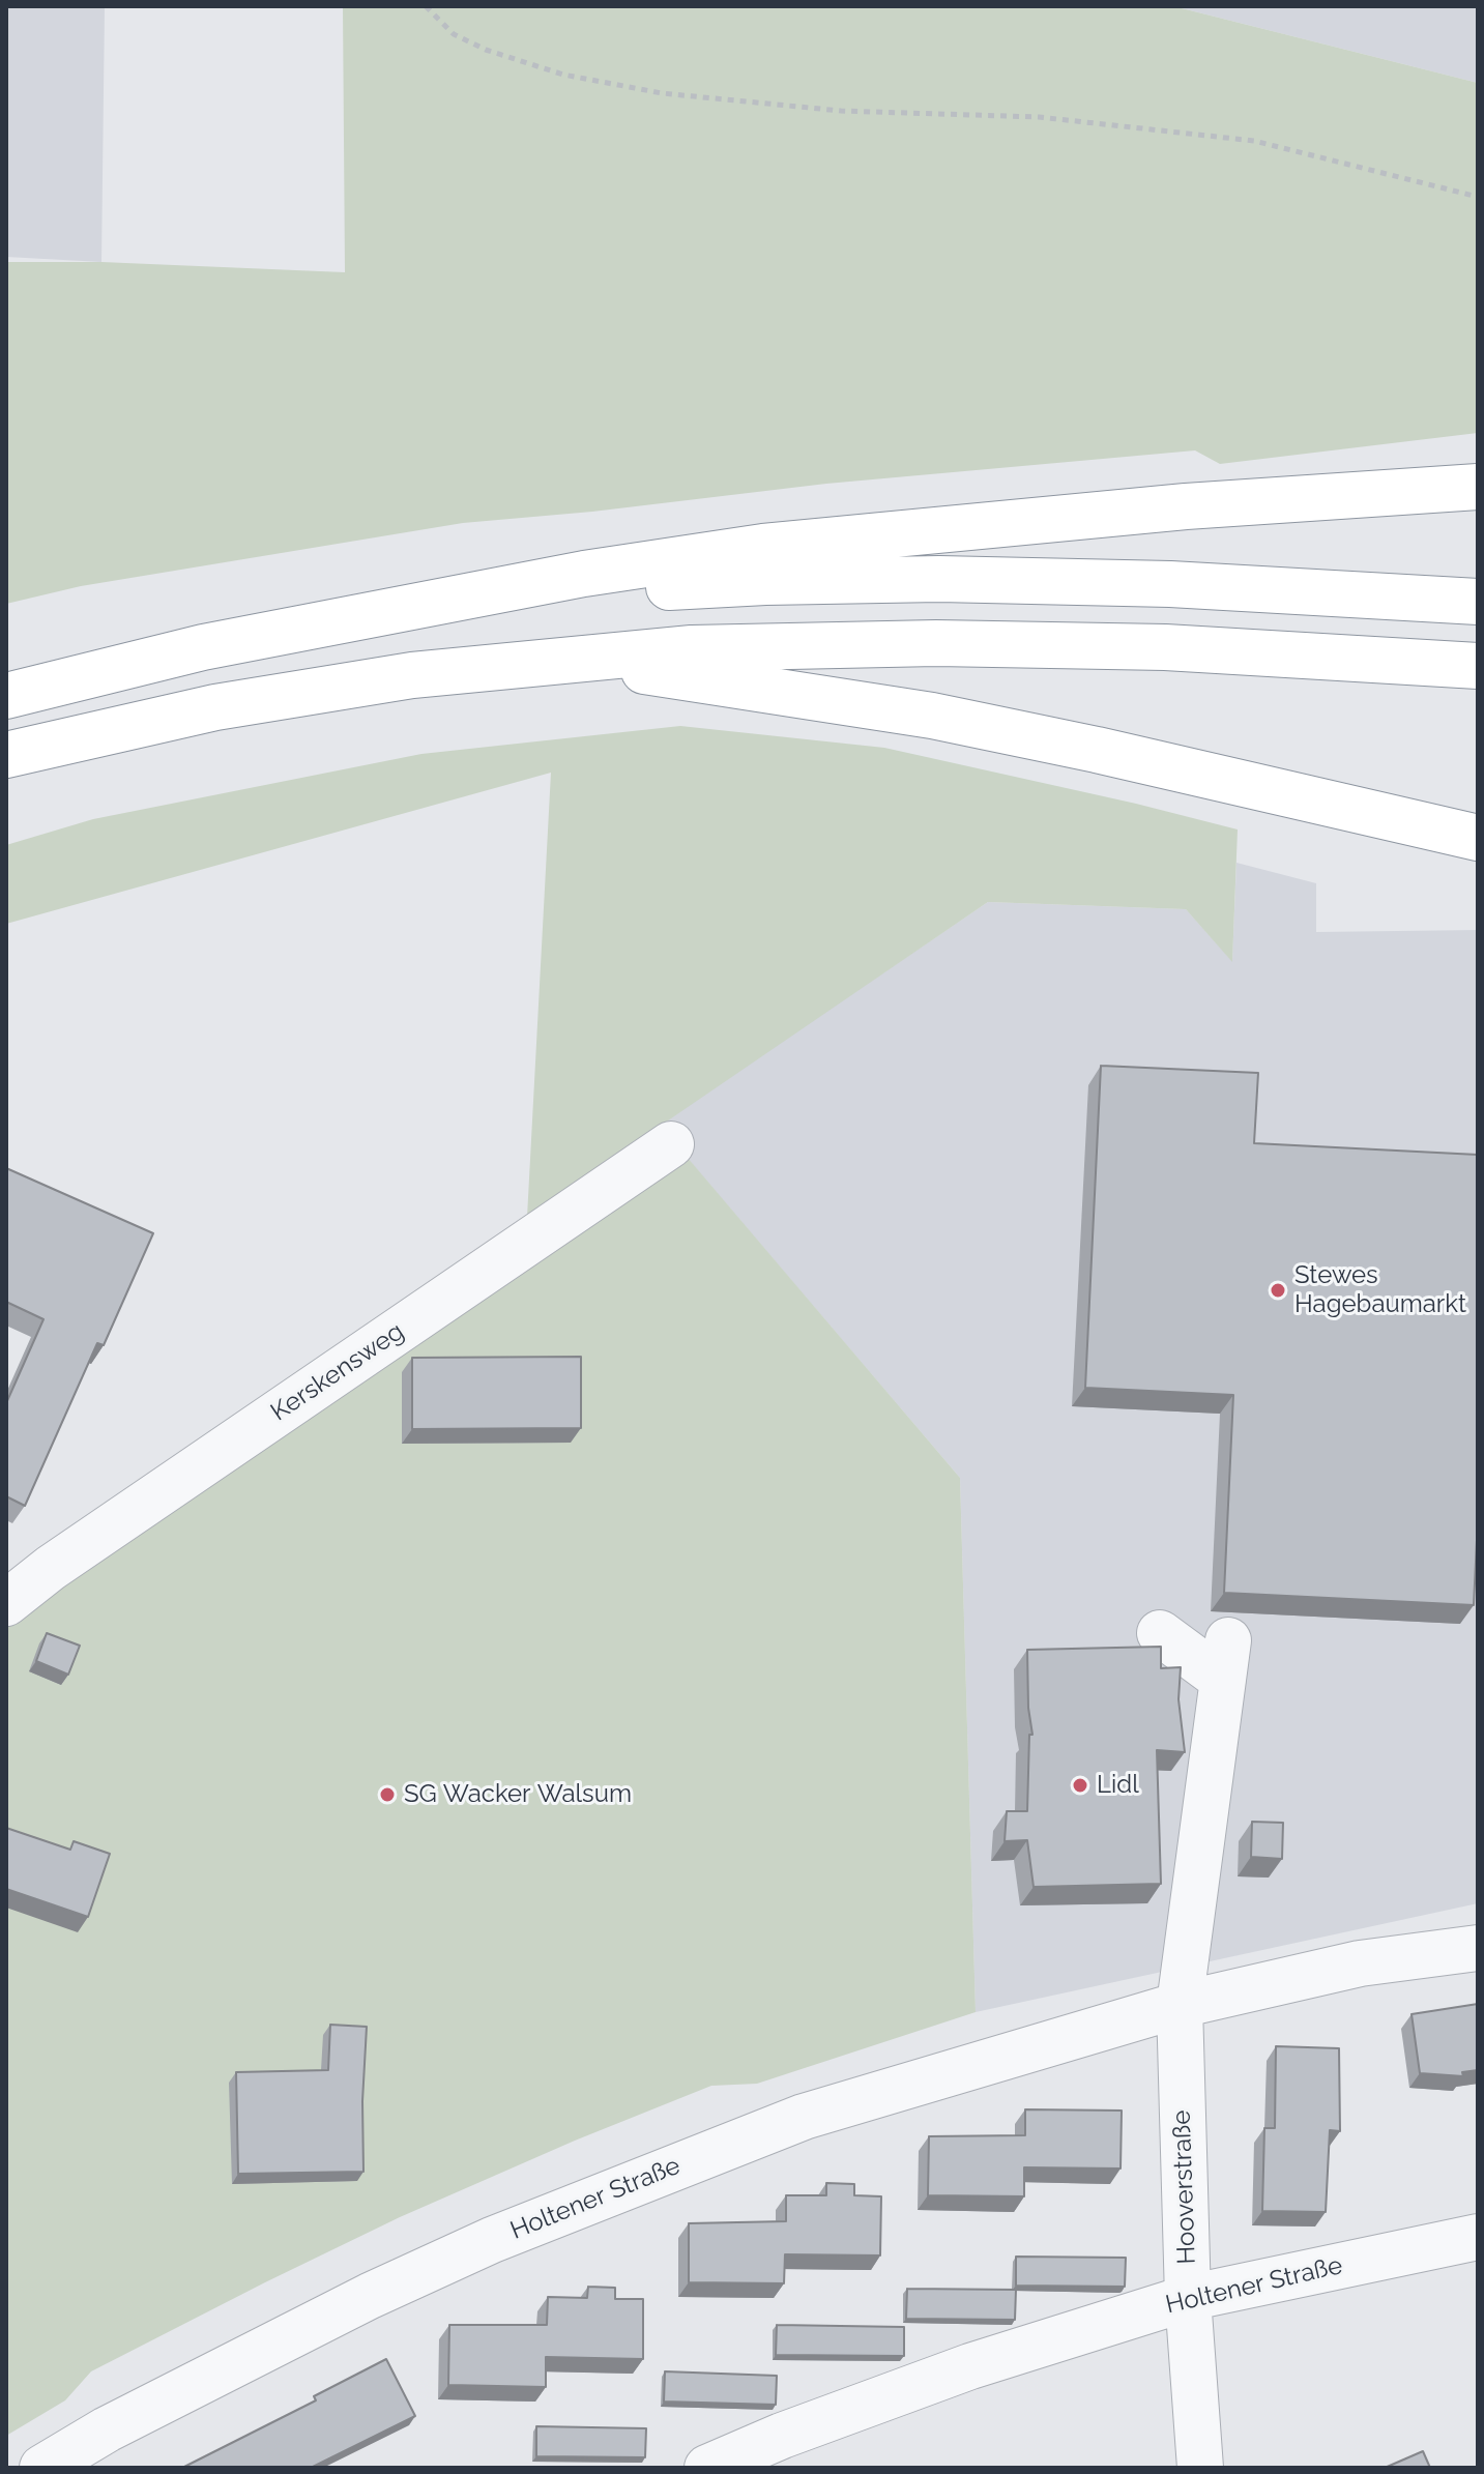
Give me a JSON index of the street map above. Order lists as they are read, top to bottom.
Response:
{
  "streets": {
    "street": ["Kerskensweg", "Hooverstraße", "Holtener Straße"]
  },
  "crossings": [
    ["Hooverstraße", "Holtener Straße"]
  ],
  "places": ["Stewes Hagebaumarkt", "Lidl", "SG Wacker Walsum"]
}
